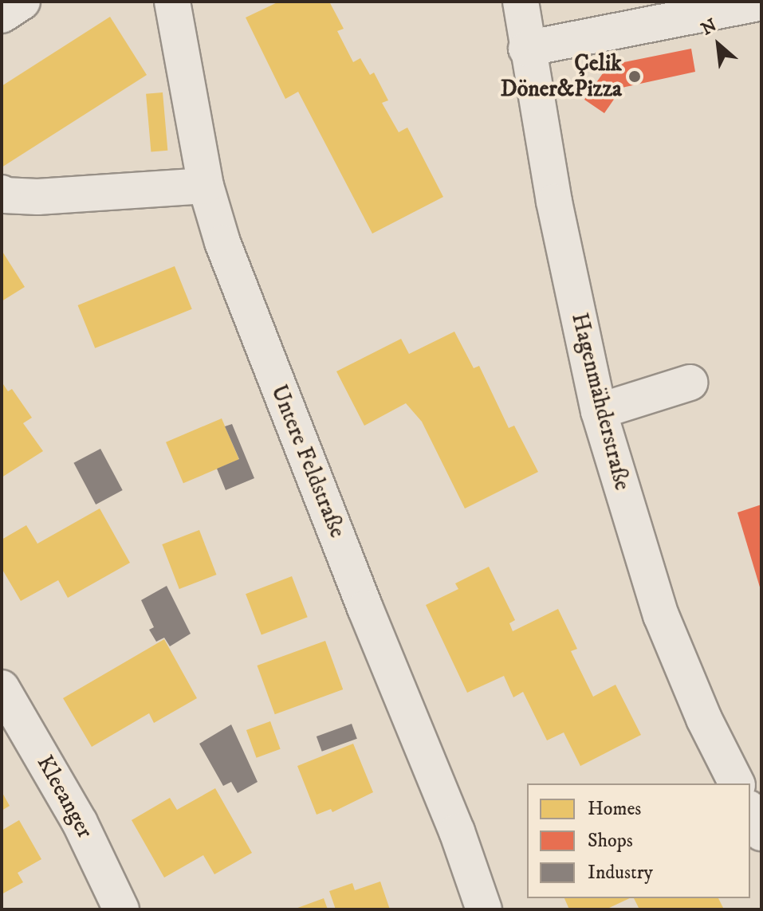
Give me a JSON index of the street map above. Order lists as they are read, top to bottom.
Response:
{
  "streets": {
    "street": ["Hagenmähderstraße", "Untere Feldstraße", "Kleeanger"]
  },
  "places": ["Çelik Döner&Pizza"],
  "legend": ["Homes", "Shops", "Industry"],
  "north": "top left"
}
